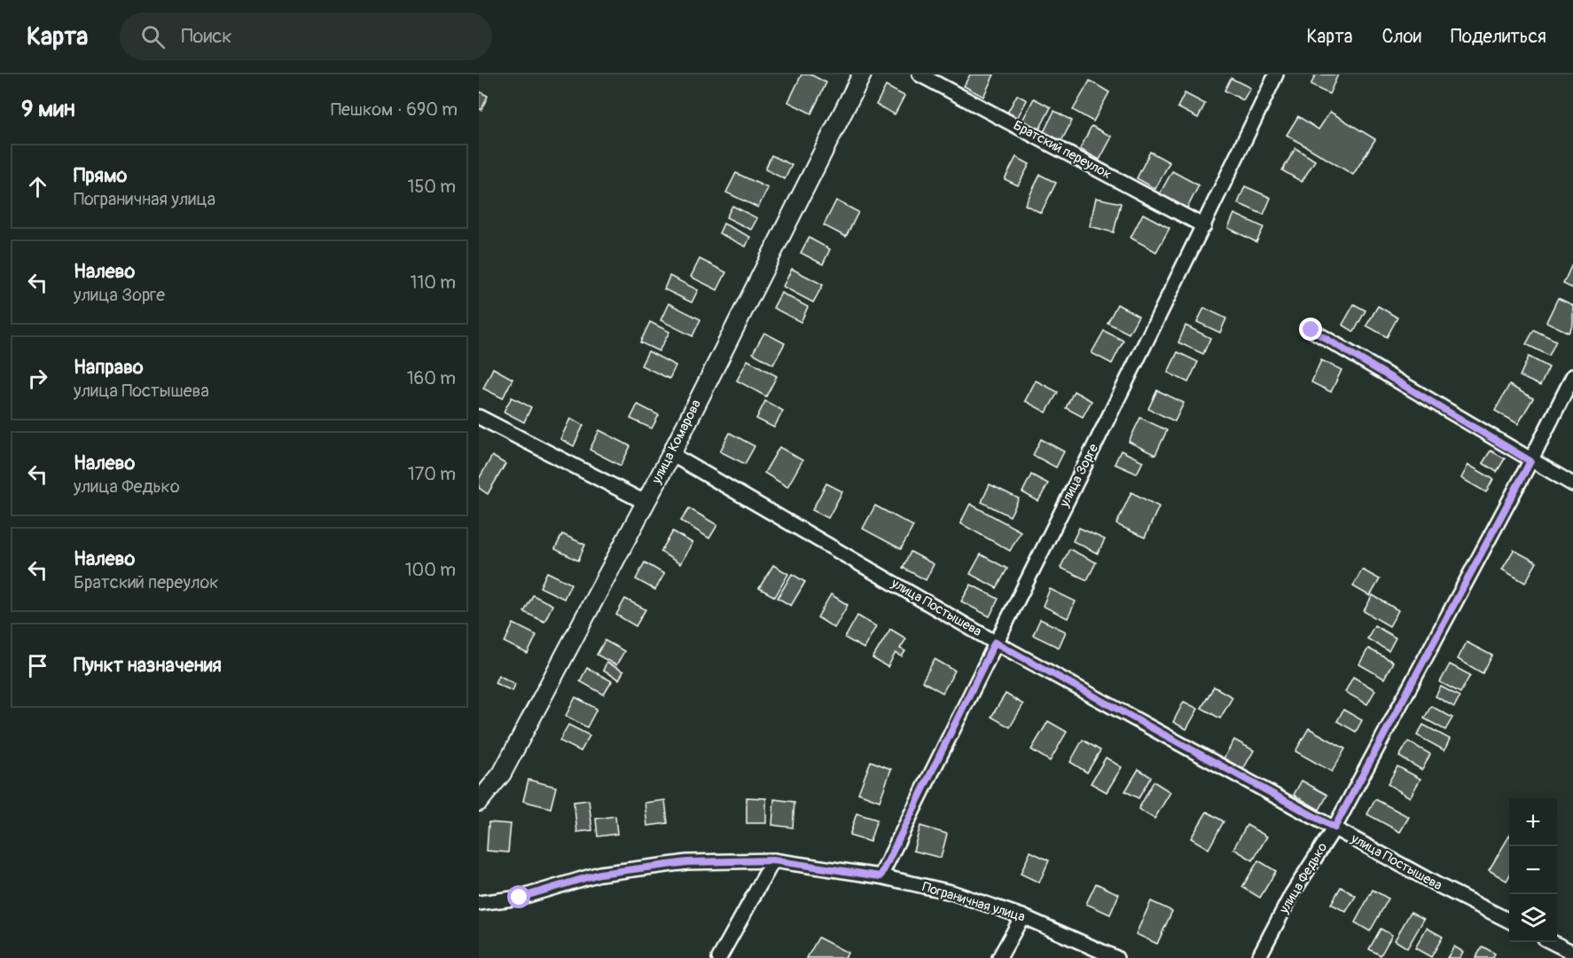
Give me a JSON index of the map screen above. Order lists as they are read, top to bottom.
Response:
{
  "streets": {
    "street": [
      "Братский переулок",
      "улица Комарова",
      "улица Зорге",
      "улица Постышева",
      "улица Федько",
      "Пограничная улица"
    ]
  },
  "crossings": [
    ["Братский переулок", "улица Зорге"],
    ["улица Комарова", "улица Постышева"],
    ["улица Зорге", "улица Постышева"],
    ["улица Зорге", "Пограничная улица"],
    ["улица Постышева", "улица Федько"]
  ],
  "page": {
    "header": "Карта",
    "search": "Поиск",
    "nav": ["Карта", "Слои", "Поделиться"],
    "heading": ["9 мин", "Пешком · 690 m"],
    "list": [
      ["Прямо", "Пограничная улица", "150 m"],
      ["Налево", "улица Зорге", "110 m"],
      ["Направо", "улица Постышева", "160 m"],
      ["Налево", "улица Федько", "170 m"],
      ["Налево", "Братский переулок", "100 m"],
      "Пункт назначения"
    ],
    "map_buttons": ["+", "−"]
  }
}
